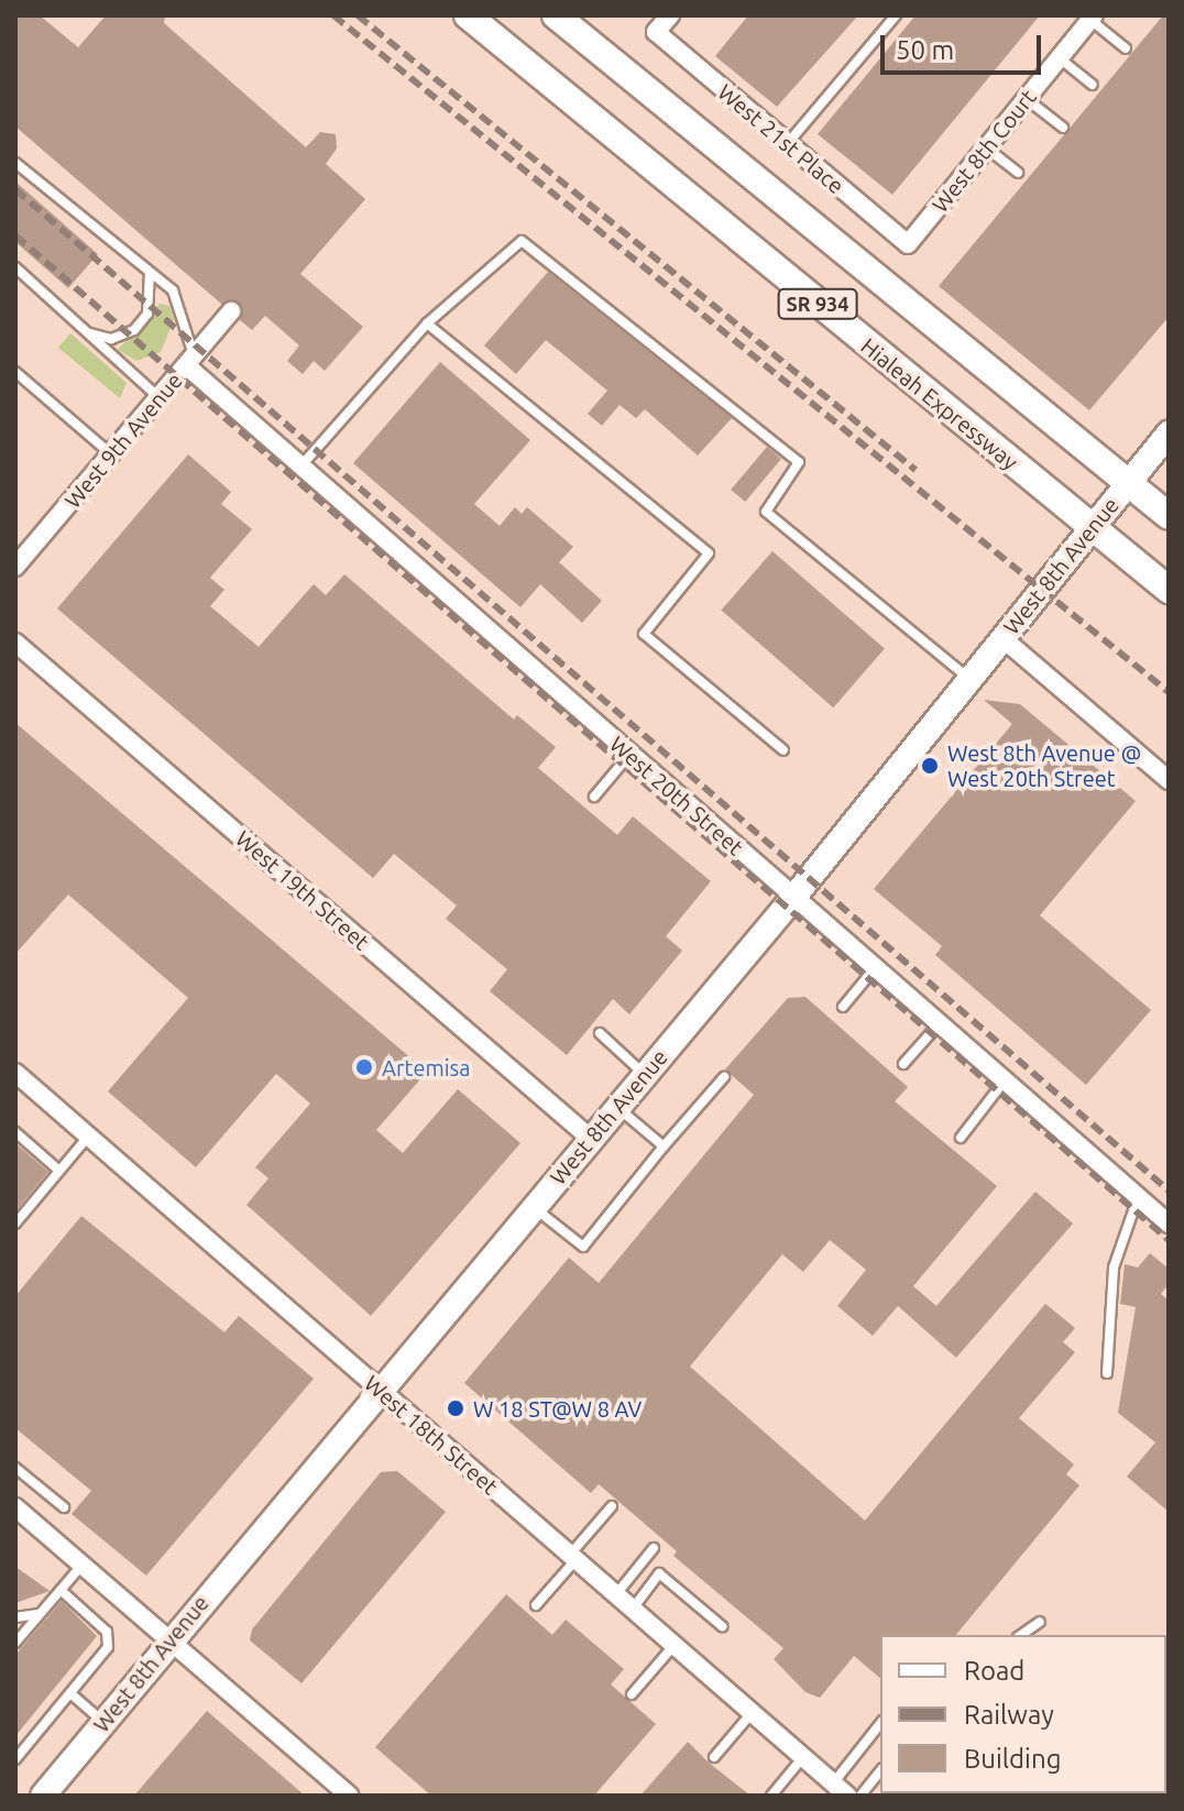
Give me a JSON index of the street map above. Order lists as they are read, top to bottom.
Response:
{
  "streets": {
    "main road": ["SR 934", "Hialeah Expressway"],
    "street": [
      "West 21st Place",
      "West 8th Court",
      "West 9th Avenue",
      "West 8th Avenue",
      "West 20th Street",
      "West 19th Street",
      "West 18th Street"
    ]
  },
  "crossings": [
    ["West 21st Place", "West 8th Court"],
    ["SR 934", "West 8th Avenue"],
    ["Hialeah Expressway", "West 8th Avenue"],
    ["West 9th Avenue", "West 20th Street"],
    ["West 8th Avenue", "West 20th Street"],
    ["West 8th Avenue", "West 19th Street"],
    ["West 8th Avenue", "West 18th Street"]
  ],
  "places": ["West 8th Avenue @ West 20th Street", "Artemisa", "W 18 ST@W 8 AV"],
  "legend": ["Road", "Railway", "Building"],
  "scale_bar": "50 m"
}
